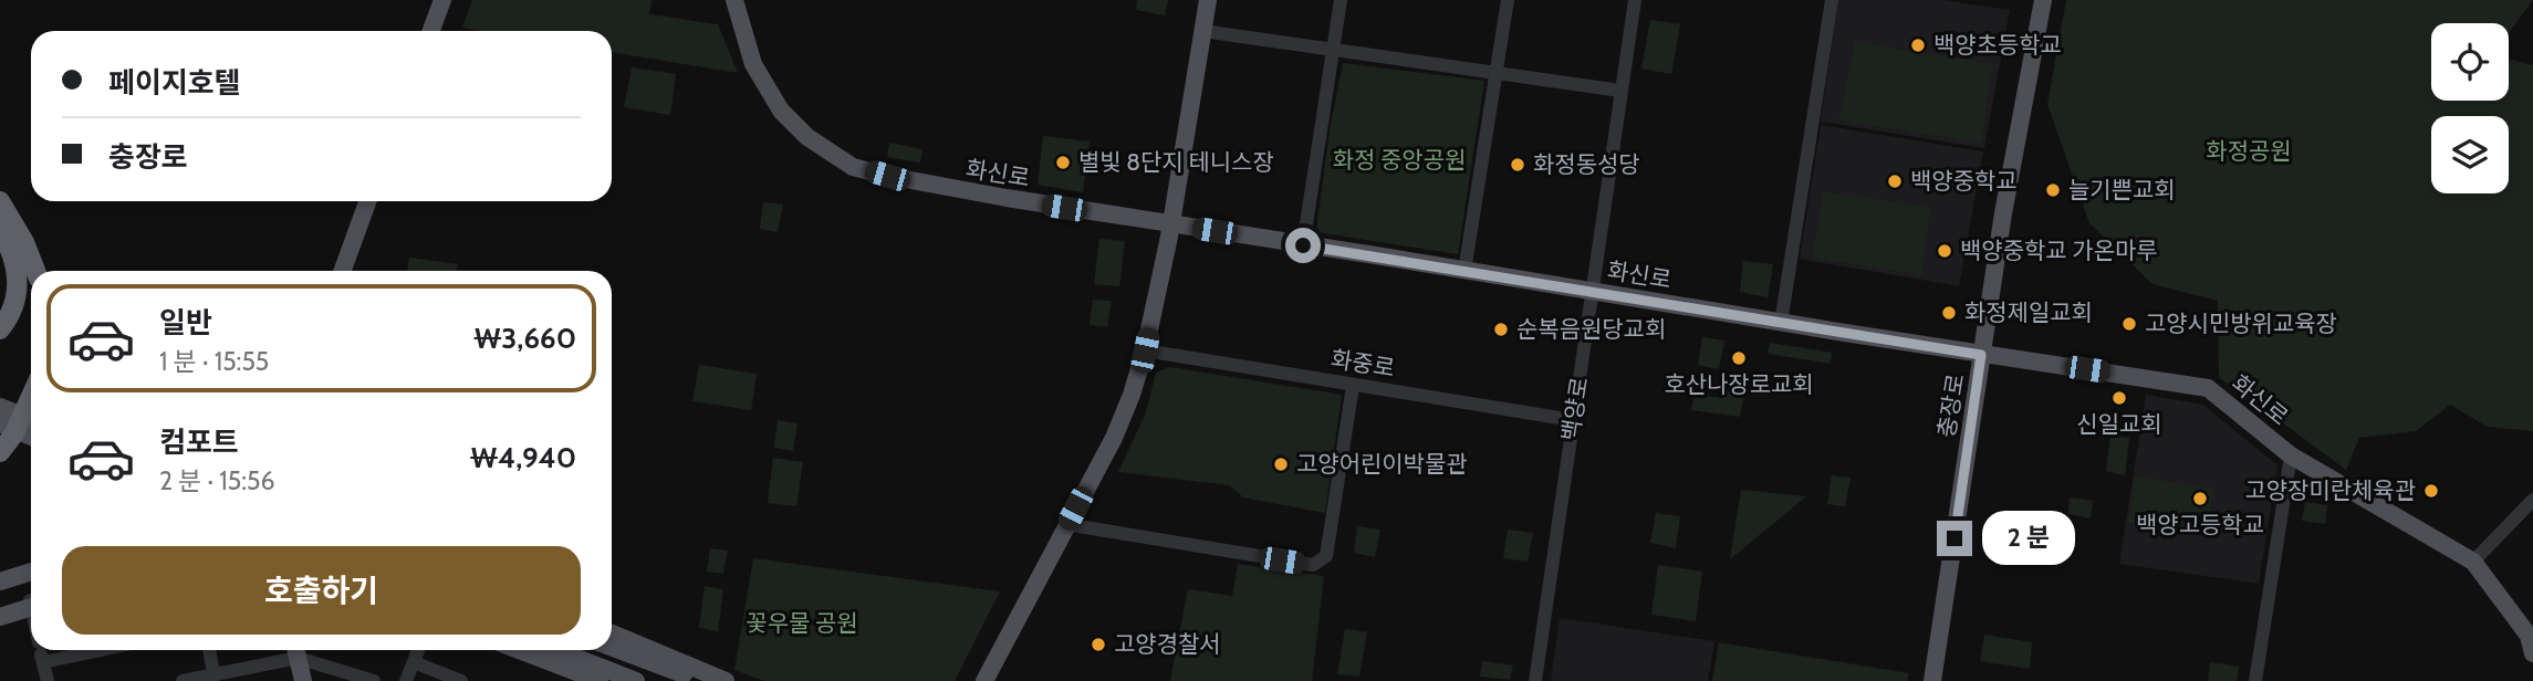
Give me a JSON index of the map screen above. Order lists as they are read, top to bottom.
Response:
{
  "streets": {
    "main road": ["화신로", "충장로"],
    "street": ["화중로", "백양로"]
  },
  "crossings": [
    ["화신로", "충장로"],
    ["화신로", "백양로"],
    ["화중로", "백양로"]
  ],
  "parks": ["화정공원", "화정 중앙공원", "꽃우물 공원"],
  "places": [
    "백양초등학교",
    "별빛 8단지 테니스장",
    "화정동성당",
    "백양중학교",
    "늘기쁜교회",
    "백양중학교 가온마루",
    "화정제일교회",
    "고양시민방위교육장",
    "순복음원당교회",
    "호산나장로교회",
    "신일교회",
    "고양어린이박물관",
    "고양장미란체육관",
    "백양고등학교",
    "고양경찰서"
  ],
  "page": {
    "banner": ["페이지호텔", "충장로"],
    "list": [
      {
        "name": "일반",
        "note": "1 분 · 15:55",
        "value": "₩3,660"
      },
      {
        "name": "컴포트",
        "note": "2 분 · 15:56",
        "value": "₩4,940"
      }
    ],
    "bubble": "2 분",
    "buttons": "호출하기"
  }
}
